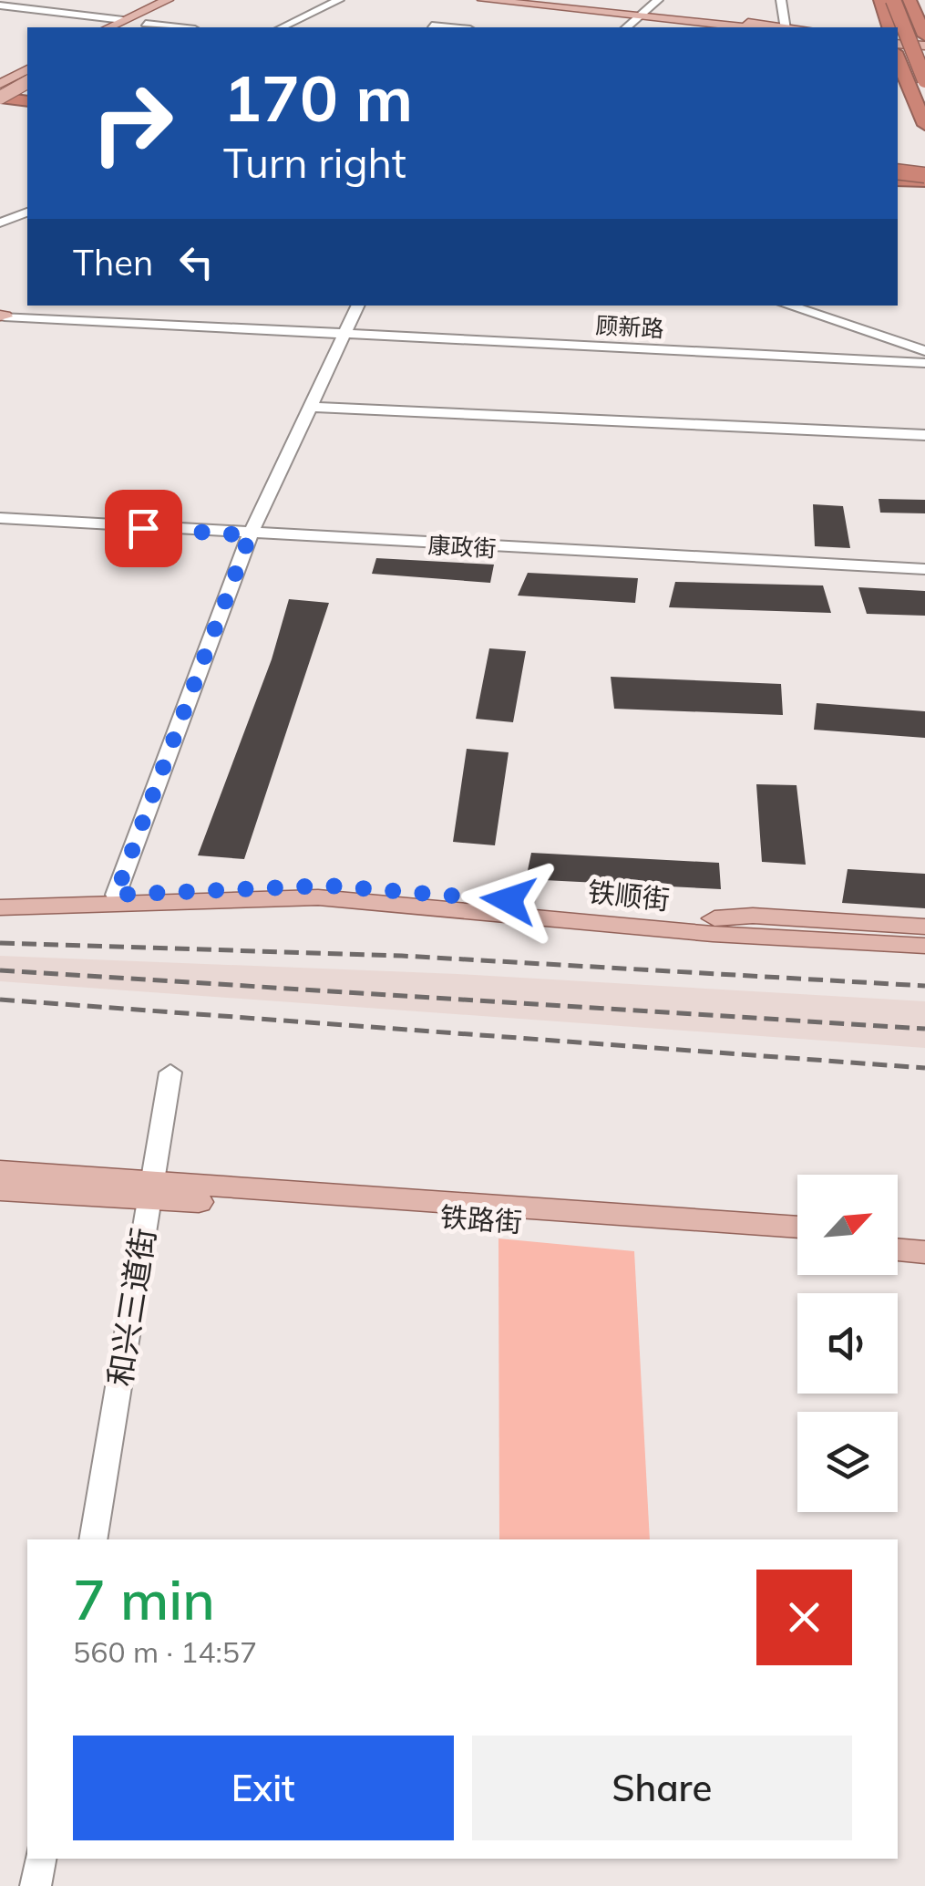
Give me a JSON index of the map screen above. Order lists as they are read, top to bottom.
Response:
{
  "streets": {
    "main road": ["铁顺街", "铁路街"],
    "street": ["顾新路", "康政街", "和兴三道街"]
  },
  "crossings": [
    ["铁路街", "和兴三道街"]
  ],
  "north": "top right",
  "page": {
    "turn": ["170 m", "Turn right"],
    "then": "Then",
    "heading": ["7 min", "560 m · 14:57"],
    "buttons": ["Exit", "Share"]
  }
}
